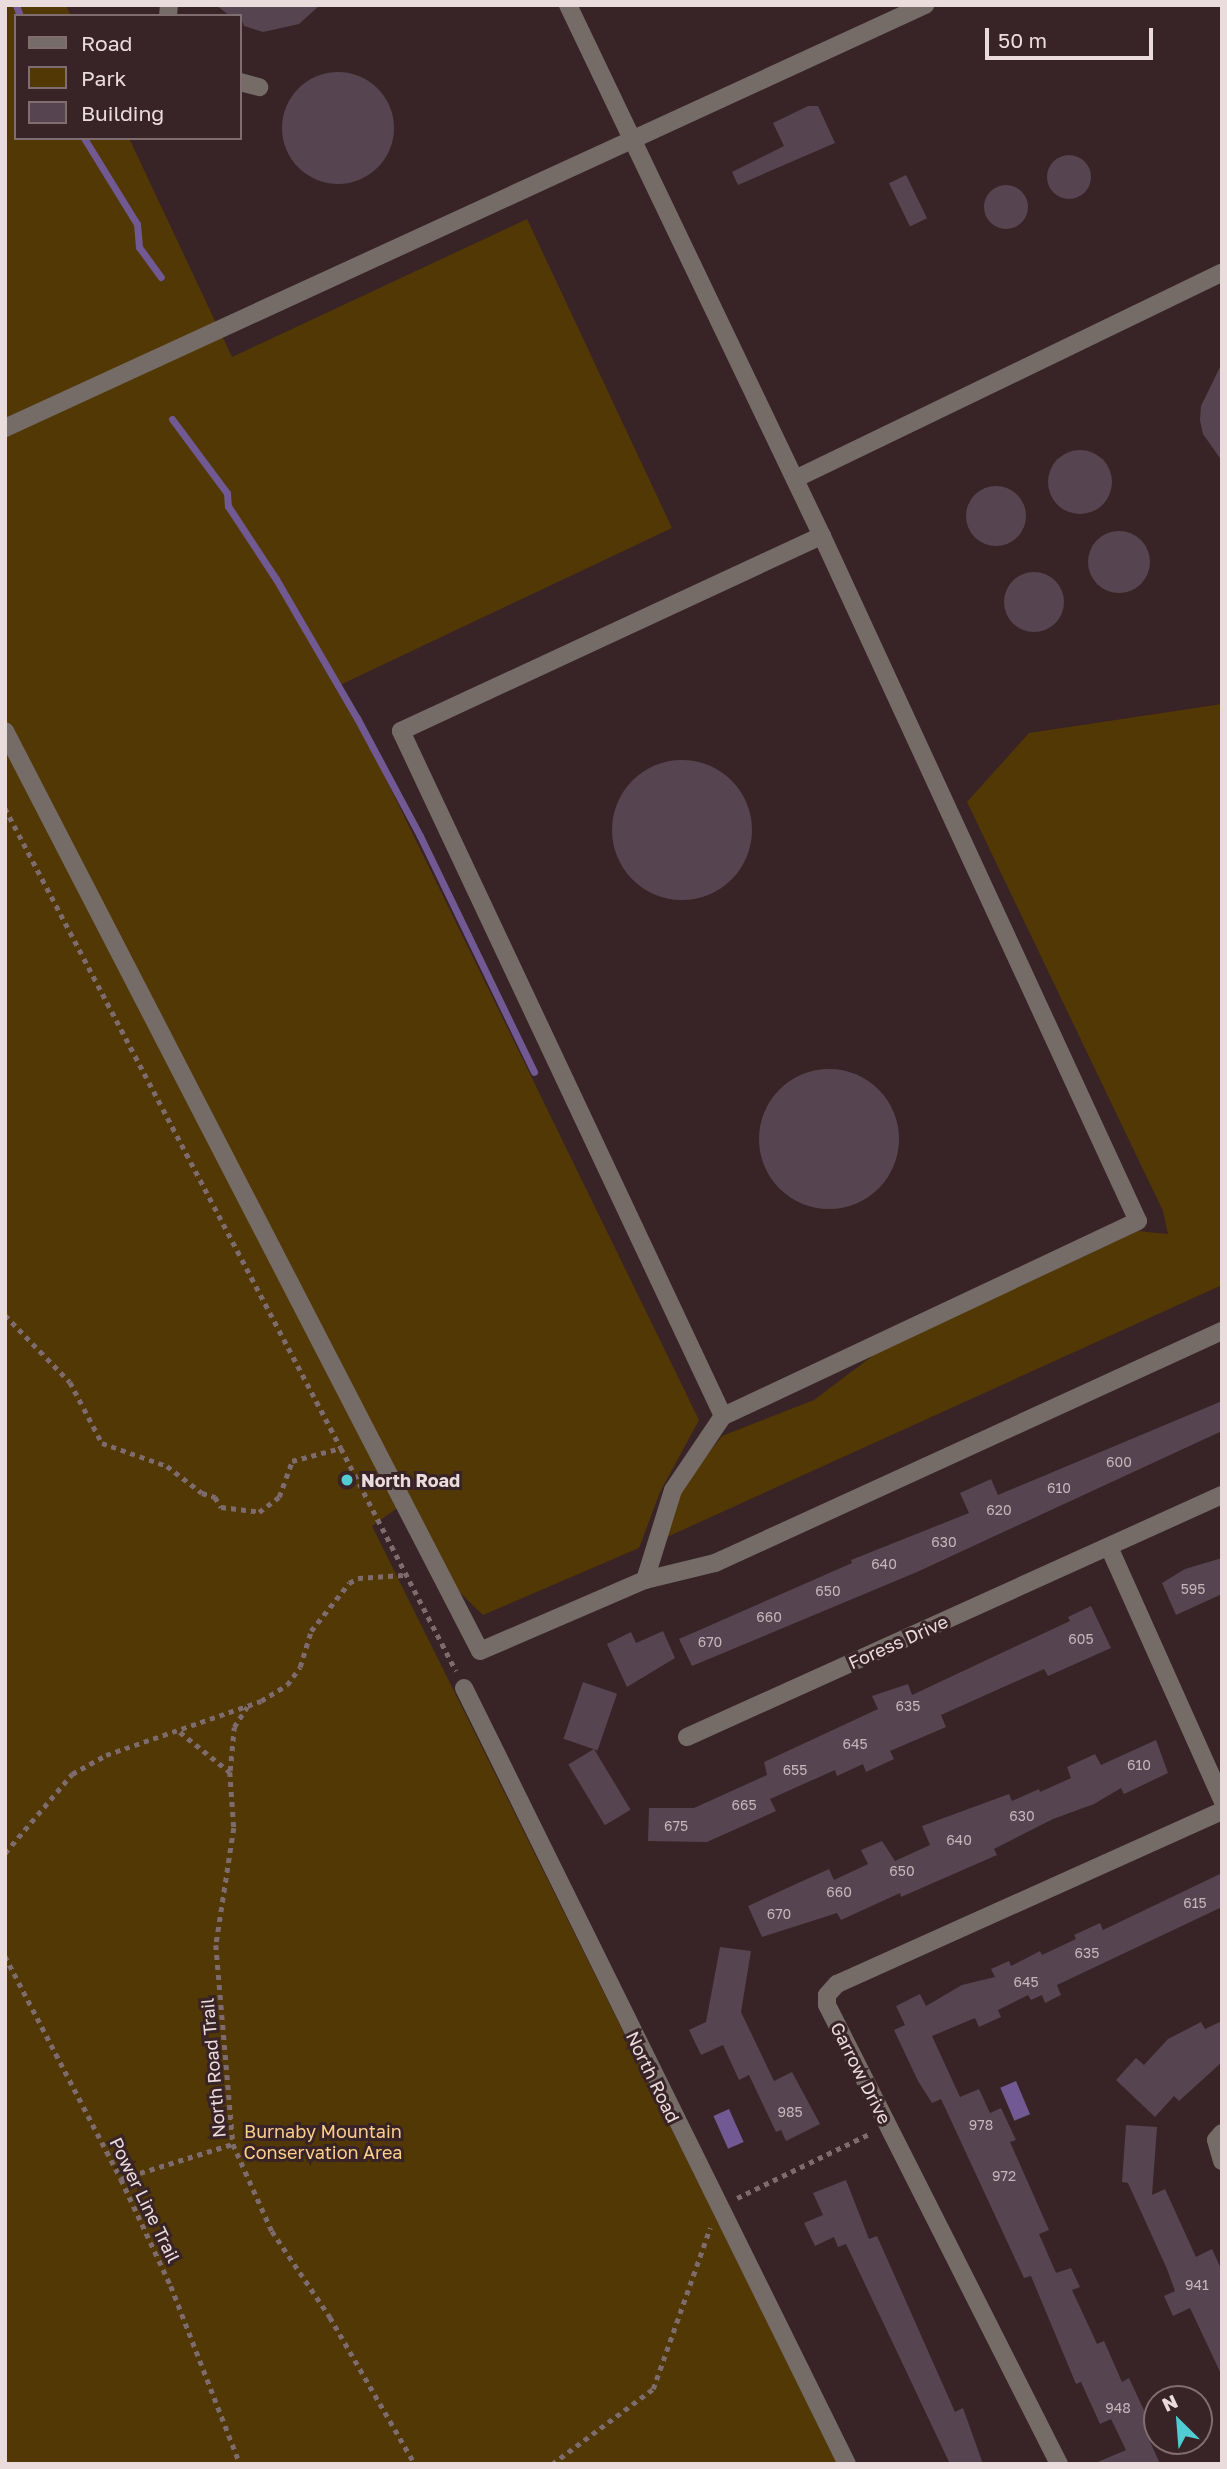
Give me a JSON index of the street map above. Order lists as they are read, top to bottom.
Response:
{
  "streets": {
    "street": ["Foress Drive", "Garrow Drive", "North Road"],
    "path": ["North Road Trail", "Power Line Trail"]
  },
  "parks": ["Burnaby Mountain Conservation Area"],
  "places": ["North Road"],
  "house_numbers": [
    "600",
    "610",
    "620",
    "630",
    "640",
    "595",
    "650",
    "660",
    "605",
    "670",
    "635",
    "645",
    "610",
    "655",
    "665",
    "630",
    "675",
    "640",
    "650",
    "660",
    "615",
    "670",
    "635",
    "645",
    "985",
    "978",
    "972",
    "941",
    "948"
  ],
  "legend": ["Road", "Park", "Building"],
  "scale_bar": "50 m",
  "north": "top left"
}
